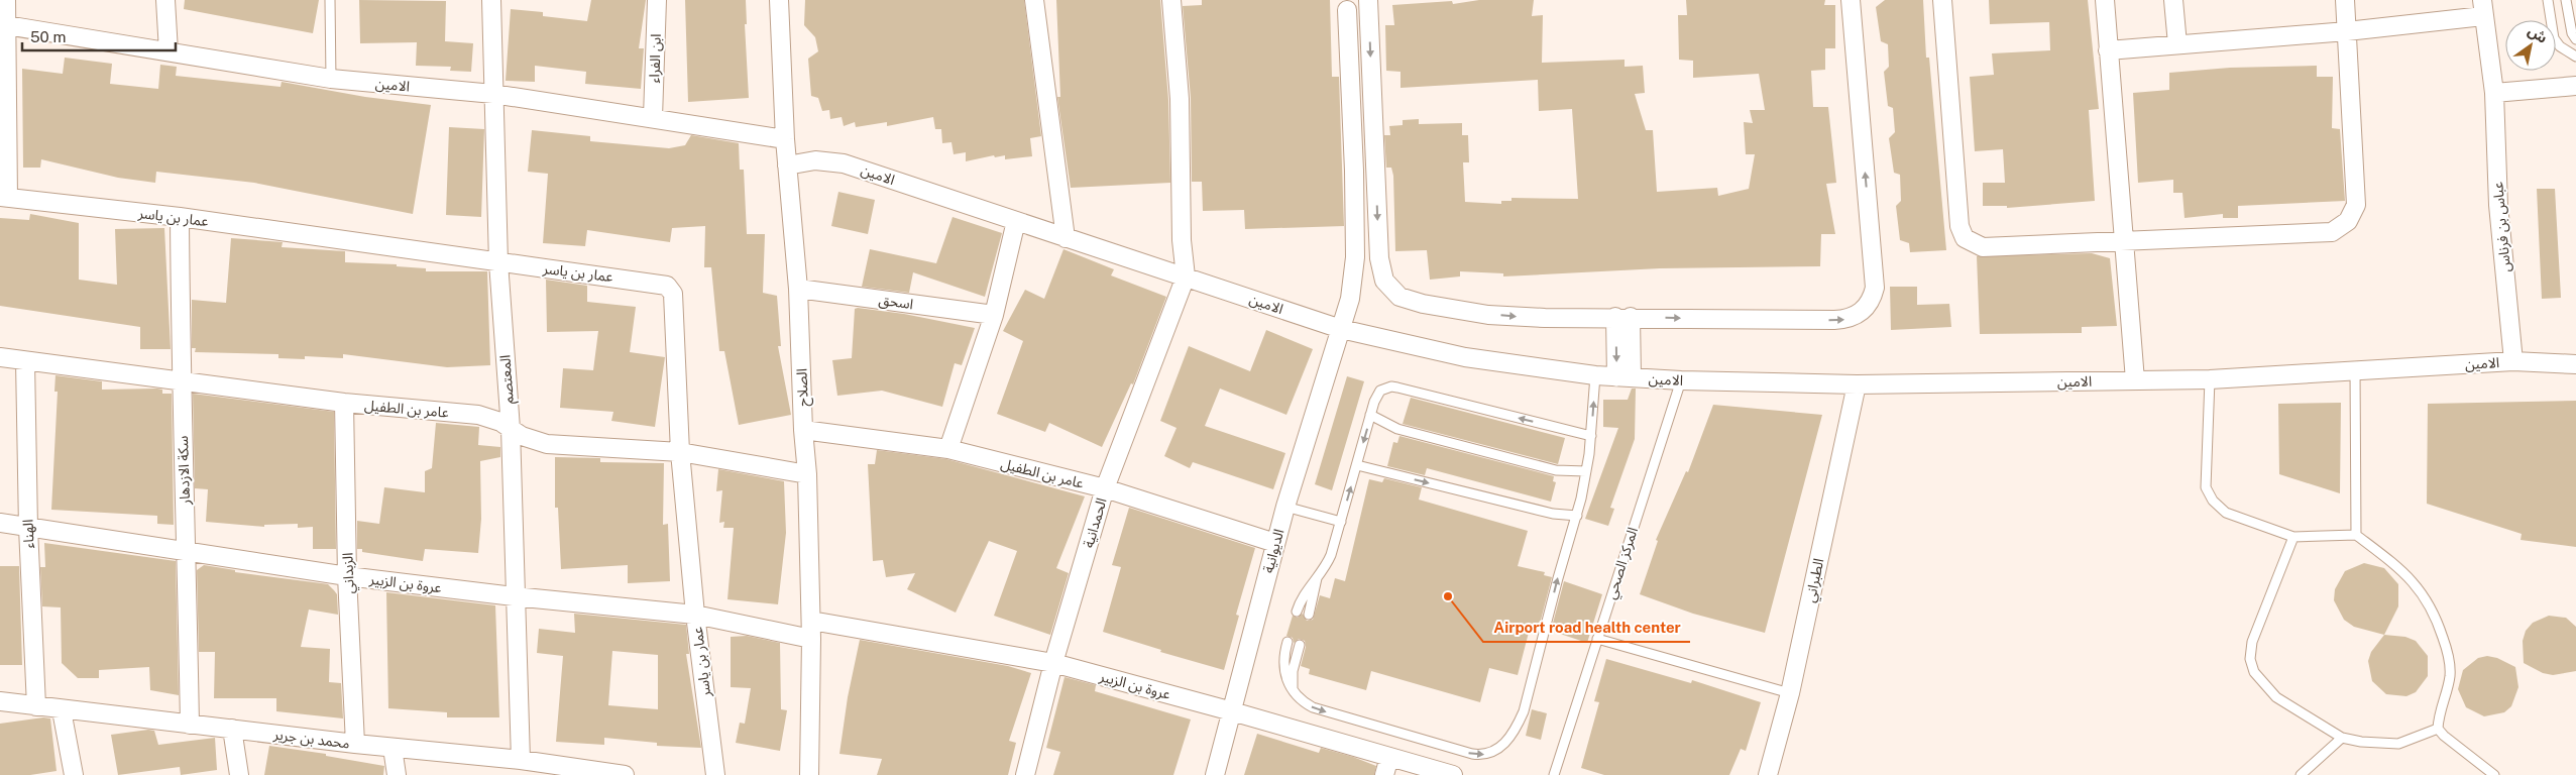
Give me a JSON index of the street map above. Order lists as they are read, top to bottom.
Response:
{
  "streets": {
    "street": [
      "ابن الفراء",
      "الامين",
      "عمار بن ياسر",
      "عباس بن فرناس",
      "اسحق",
      "المعتصم",
      "الصلاح",
      "عامر بن الطفيل",
      "سكة الازدهار",
      "الحمدانية",
      "الهناء",
      "الديوانية",
      "الزبداني",
      "الطبراني",
      "عروة بن الزبير",
      "محمد بن جرير"
    ],
    "lane": ["المركز الصحي"]
  },
  "crossings": [
    ["ابن الفراء", "الامين"],
    ["الامين", "عباس بن فرناس"],
    ["الامين", "المعتصم"],
    ["الامين", "الصلاح"],
    ["الامين", "الحمدانية"],
    ["الامين", "الديوانية"],
    ["الامين", "المركز الصحي"],
    ["الامين", "الطبراني"],
    ["عمار بن ياسر", "المعتصم"],
    ["عمار بن ياسر", "عامر بن الطفيل"],
    ["عمار بن ياسر", "سكة الازدهار"],
    ["عمار بن ياسر", "عروة بن الزبير"],
    ["اسحق", "الصلاح"],
    ["المعتصم", "عامر بن الطفيل"],
    ["المعتصم", "عروة بن الزبير"],
    ["المعتصم", "محمد بن جرير"],
    ["الصلاح", "عامر بن الطفيل"],
    ["الصلاح", "عروة بن الزبير"],
    ["عامر بن الطفيل", "سكة الازدهار"],
    ["عامر بن الطفيل", "الحمدانية"],
    ["عامر بن الطفيل", "الهناء"],
    ["عامر بن الطفيل", "الديوانية"],
    ["عامر بن الطفيل", "الزبداني"],
    ["سكة الازدهار", "عروة بن الزبير"],
    ["سكة الازدهار", "محمد بن جرير"],
    ["الحمدانية", "عروة بن الزبير"],
    ["الهناء", "عروة بن الزبير"],
    ["الهناء", "محمد بن جرير"],
    ["الديوانية", "عروة بن الزبير"],
    ["الزبداني", "عروة بن الزبير"],
    ["الزبداني", "محمد بن جرير"]
  ],
  "places": ["Airport road health center"],
  "scale_bar": "50 m",
  "north": "top right"
}
